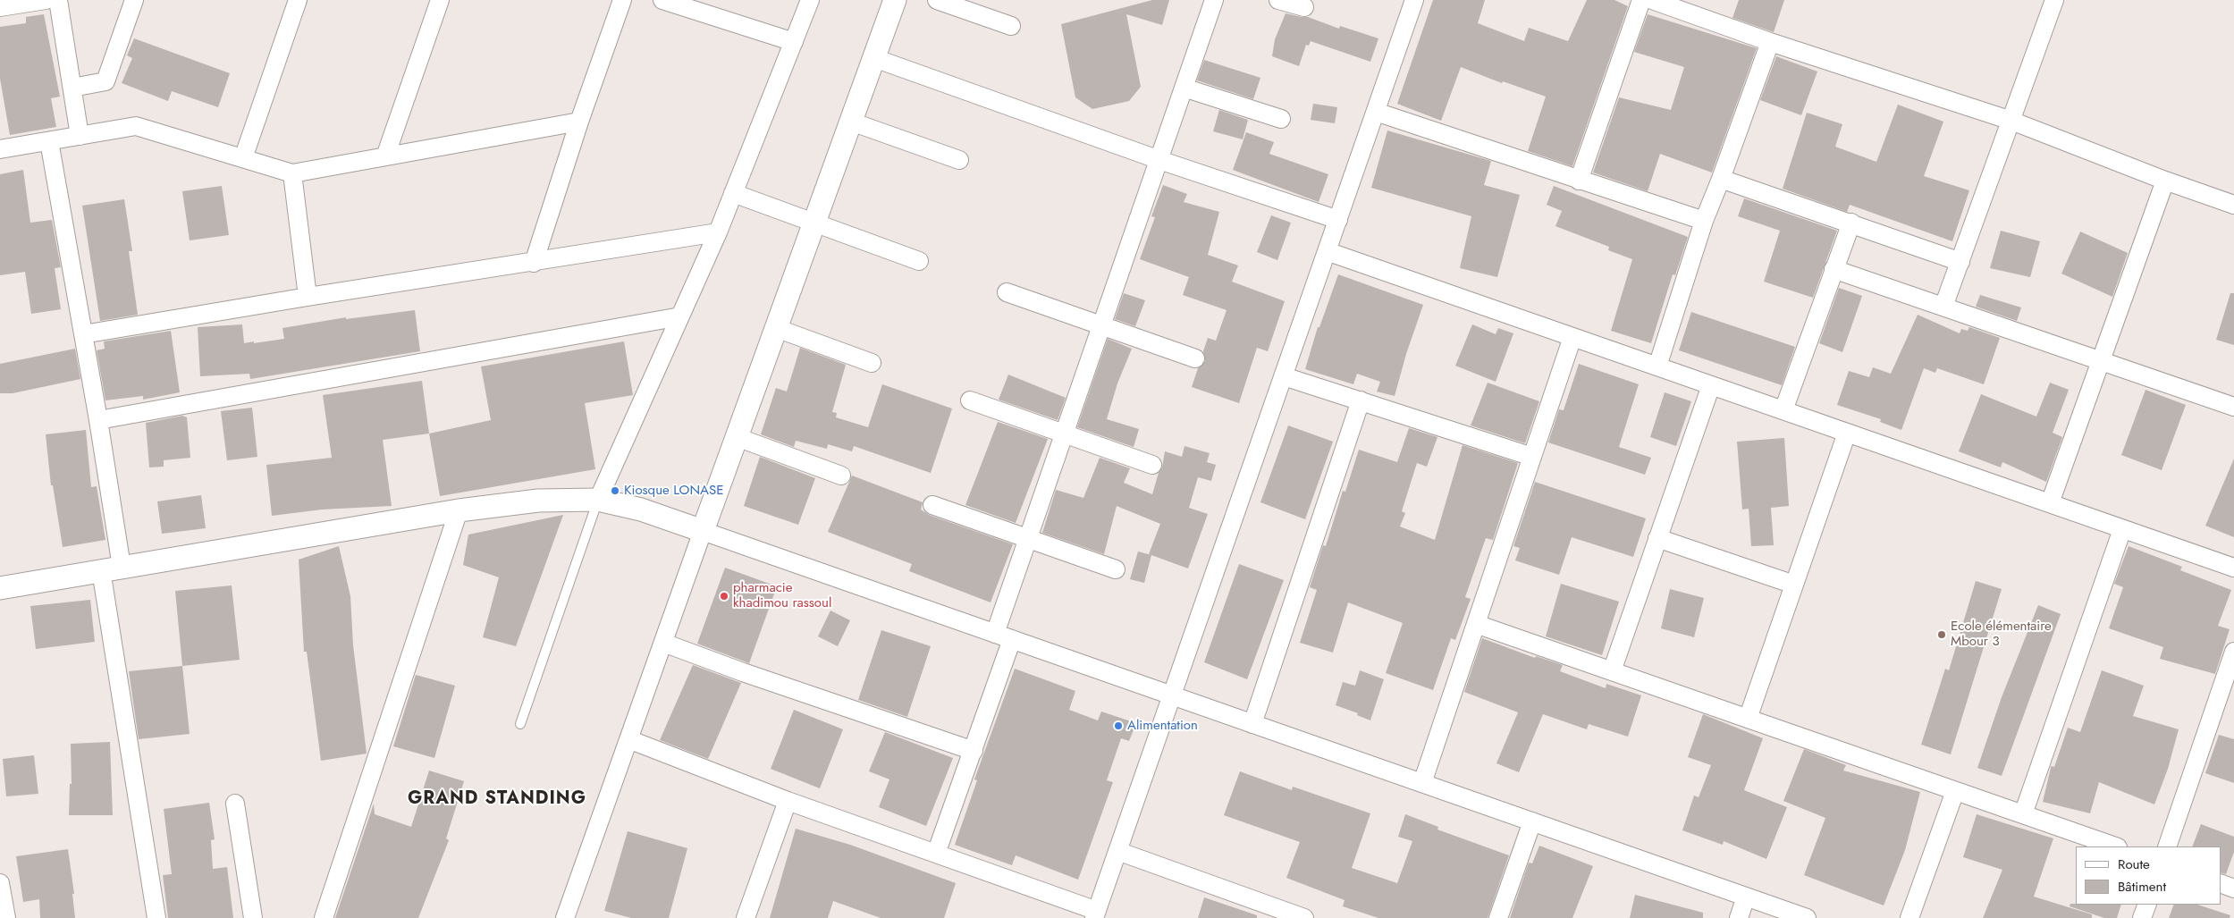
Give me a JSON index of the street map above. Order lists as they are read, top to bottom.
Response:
{
  "districts": ["GRAND STANDING"],
  "places": [
    "Kiosque LONASE",
    "pharmacie khadimou rassoul",
    "Ecole élémentaire Mbour 3",
    "Alimentation"
  ],
  "legend": ["Route", "Bâtiment"]
}
